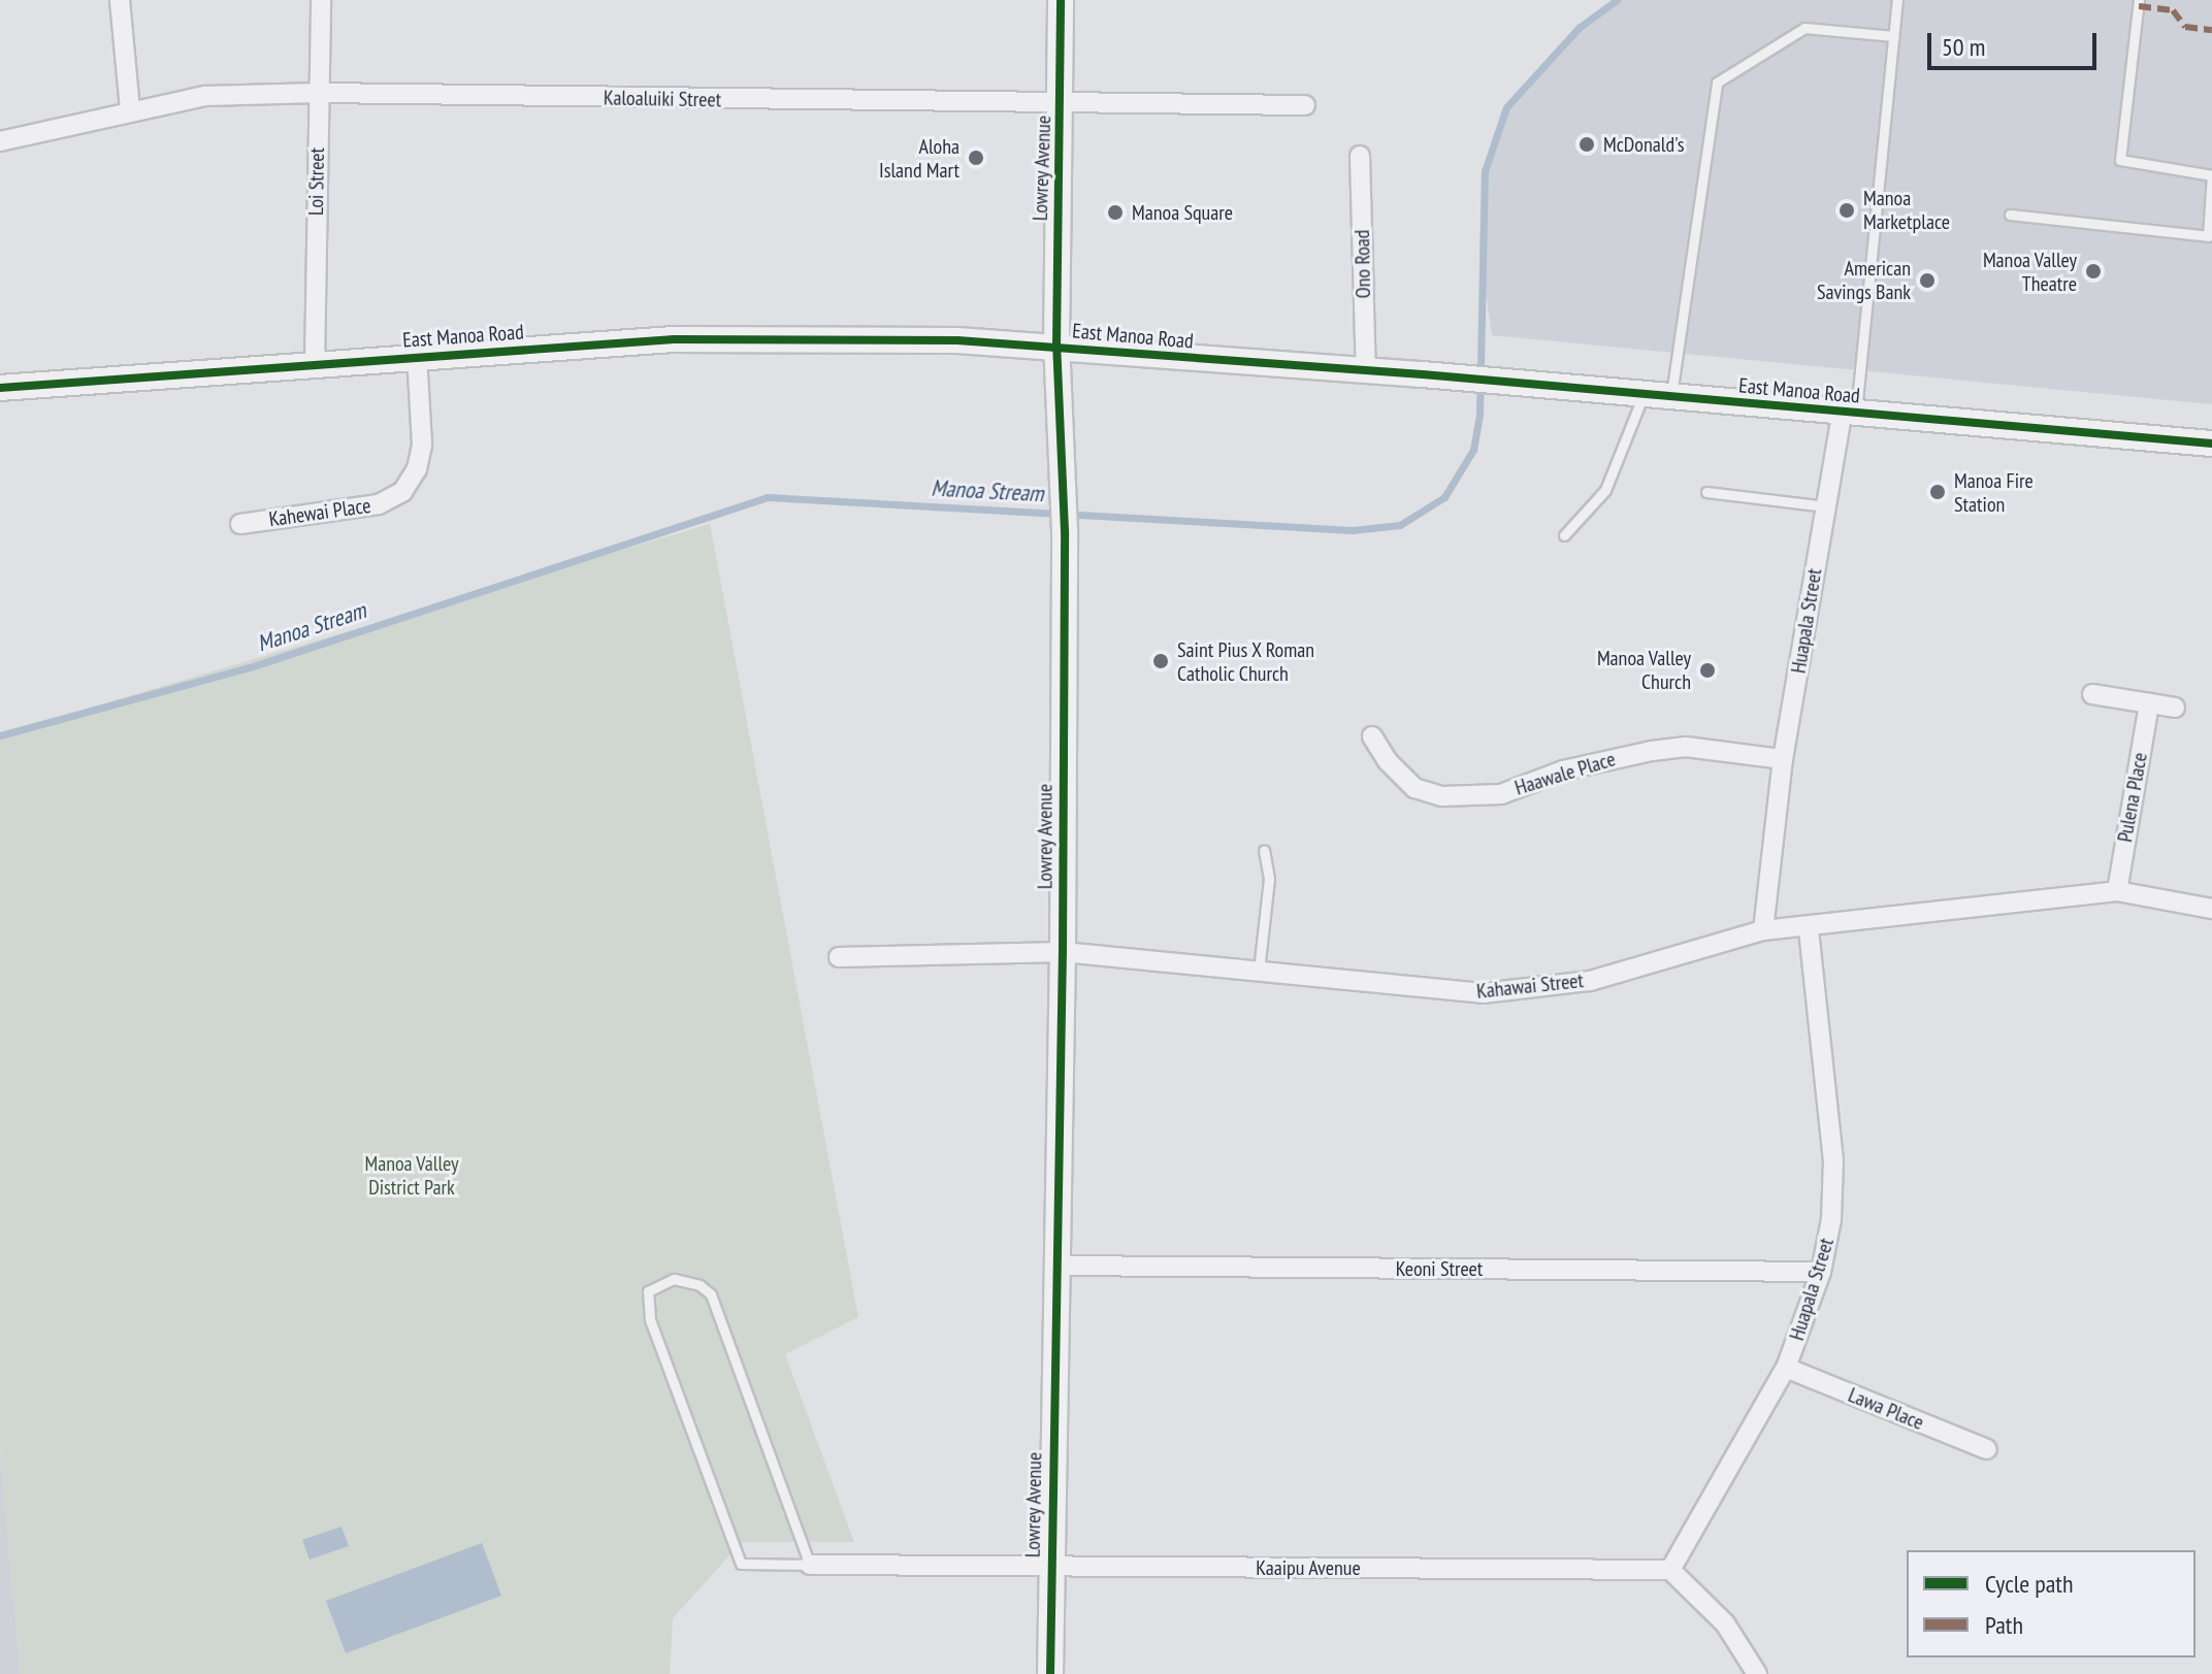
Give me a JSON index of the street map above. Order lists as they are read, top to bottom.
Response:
{
  "streets": {
    "street": [
      "Kaloaluiki Street",
      "Lowrey Avenue",
      "Loi Street",
      "Ono Road",
      "East Manoa Road",
      "Kahewai Place",
      "Huapala Street",
      "Haawale Place",
      "Pulena Place",
      "Kahawai Street",
      "Keoni Street",
      "Lawa Place",
      "Kaaipu Avenue"
    ]
  },
  "crossings": [
    ["Kaloaluiki Street", "Lowrey Avenue"],
    ["Kaloaluiki Street", "Loi Street"],
    ["Lowrey Avenue", "East Manoa Road"],
    ["Lowrey Avenue", "Kahawai Street"],
    ["Lowrey Avenue", "Keoni Street"],
    ["Lowrey Avenue", "Kaaipu Avenue"],
    ["Loi Street", "East Manoa Road"],
    ["Ono Road", "East Manoa Road"],
    ["East Manoa Road", "Kahewai Place"],
    ["East Manoa Road", "Huapala Street"],
    ["Huapala Street", "Haawale Place"],
    ["Huapala Street", "Kahawai Street"],
    ["Huapala Street", "Keoni Street"],
    ["Huapala Street", "Lawa Place"],
    ["Huapala Street", "Kaaipu Avenue"],
    ["Pulena Place", "Kahawai Street"]
  ],
  "water": ["Manoa Stream"],
  "parks": ["Manoa Valley District Park"],
  "places": [
    "McDonald's",
    "Aloha Island Mart",
    "Manoa Marketplace",
    "Manoa Square",
    "Manoa Valley Theatre",
    "American Savings Bank",
    "Manoa Fire Station",
    "Saint Pius X Roman Catholic Church",
    "Manoa Valley Church"
  ],
  "legend": ["Cycle path", "Path"],
  "scale_bar": "50 m"
}
